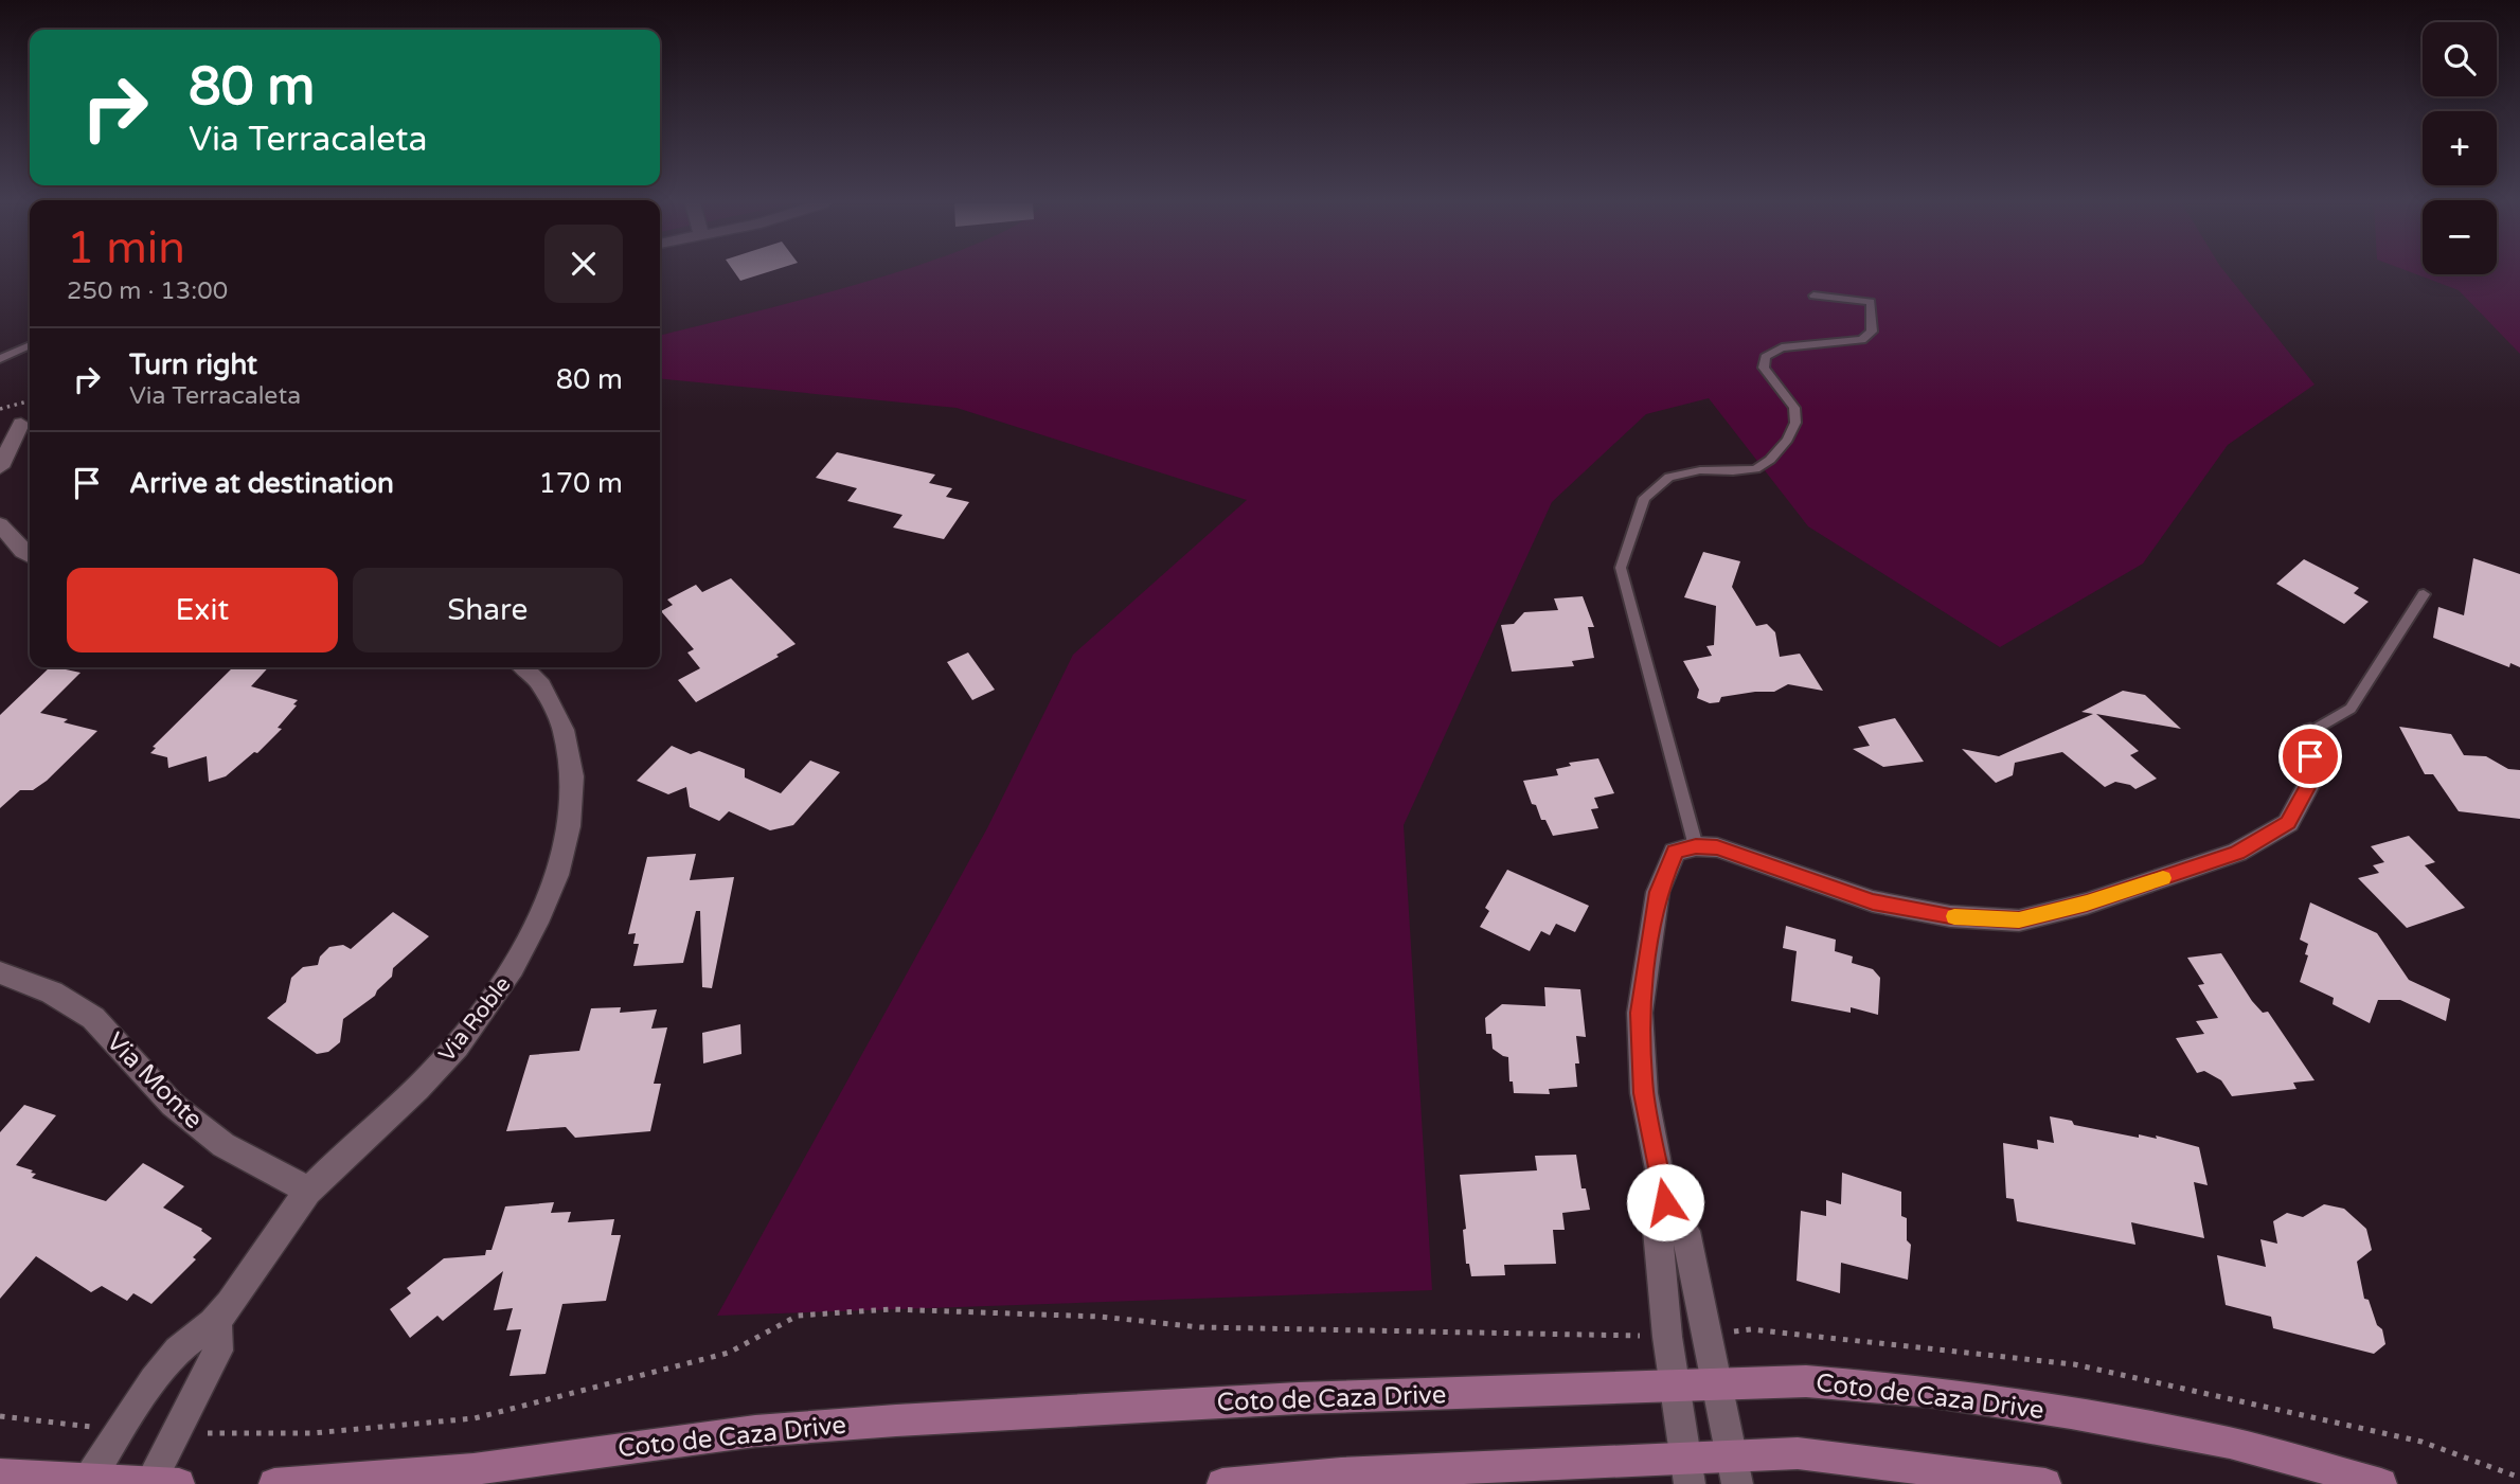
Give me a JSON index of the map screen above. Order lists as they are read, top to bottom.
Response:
{
  "streets": {
    "main road": ["Coto de Caza Drive"],
    "street": ["Via Roble", "Via Monte"]
  },
  "crossings": [
    ["Via Roble", "Via Monte"]
  ],
  "page": {
    "map_buttons": ["+", "−"],
    "turn": ["80 m", "Via Terracaleta"],
    "heading": ["1 min", "250 m · 13:00"],
    "list": [
      {
        "name": "Turn right",
        "note": "Via Terracaleta",
        "value": "80 m"
      },
      {
        "name": "Arrive at destination",
        "value": "170 m"
      }
    ],
    "buttons": ["Exit", "Share"]
  }
}
